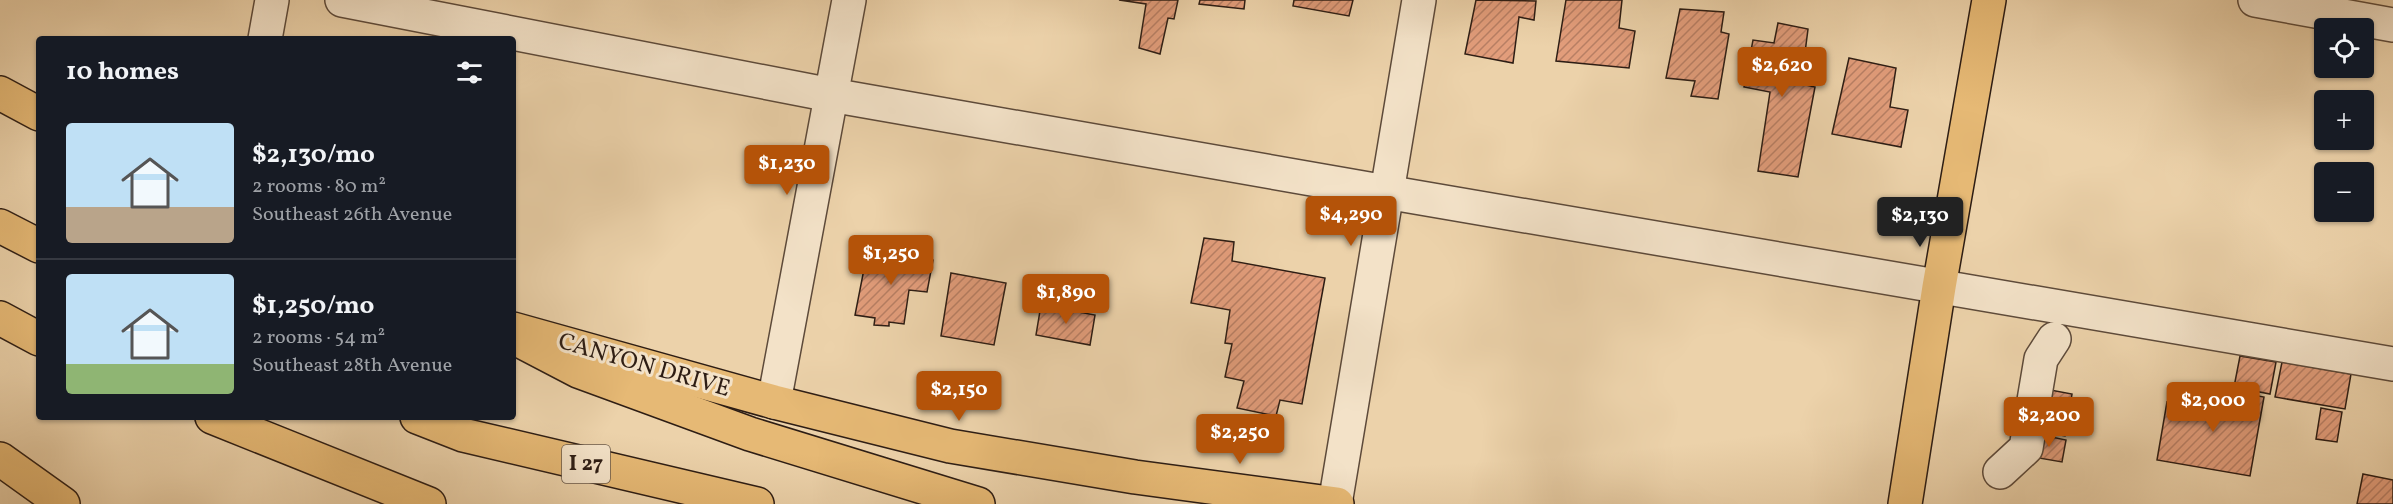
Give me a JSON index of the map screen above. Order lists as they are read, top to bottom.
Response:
{
  "streets": {
    "main road": ["CANYON DRIVE", "I 27"]
  },
  "page": {
    "map_buttons": ["+", "−"],
    "heading": "10 homes",
    "price": [
      "$2,620",
      "$1,230",
      "$4,290",
      "$2,130",
      "$1,250",
      "$1,890",
      "$2,150",
      "$2,000",
      "$2,200",
      "$2,250"
    ],
    "list": [
      {
        "name": "$2,130/mo",
        "note": "2 rooms · 80 m² · Southeast 26th Avenue"
      },
      {
        "name": "$1,250/mo",
        "note": "2 rooms · 54 m² · Southeast 28th Avenue"
      }
    ]
  }
}
